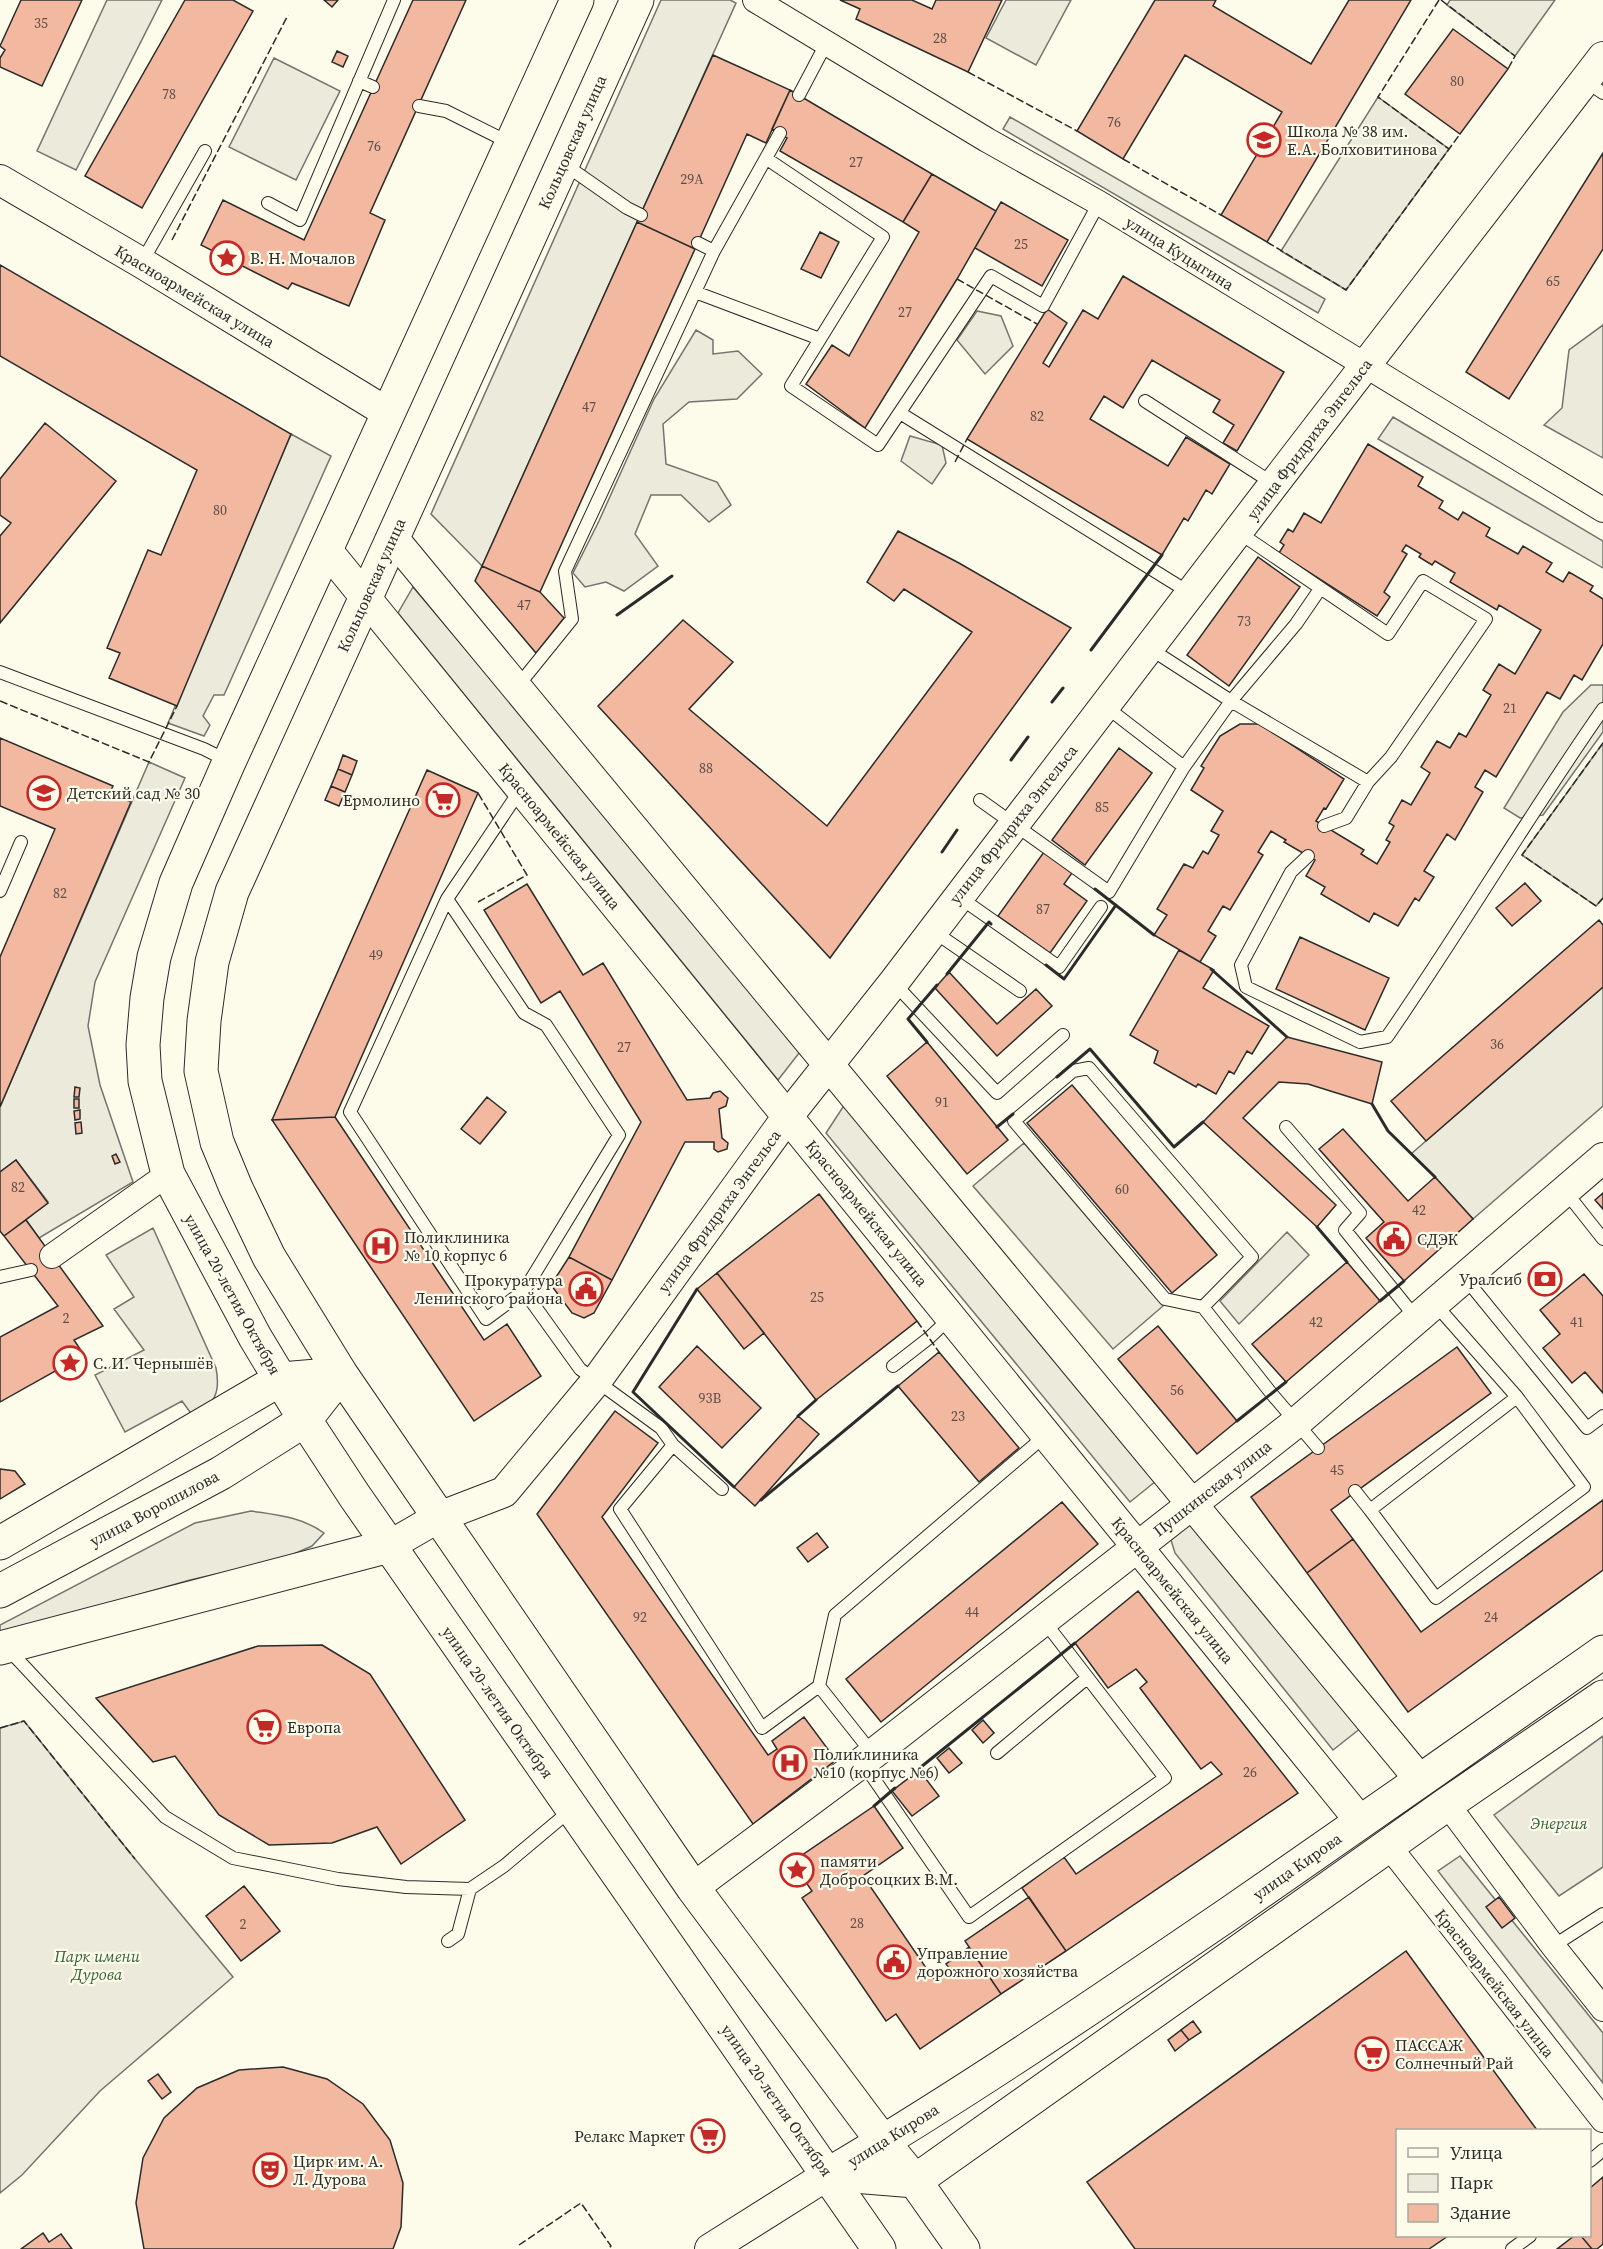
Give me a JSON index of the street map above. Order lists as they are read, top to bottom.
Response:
{
  "streets": {
    "main road": [
      "Кольцовская улица",
      "улица 20-летия Октября",
      "улица Ворошилова",
      "улица Кирова"
    ],
    "street": [
      "улица Куцыгина",
      "Красноармейская улица",
      "улица Фридриха Энгельса",
      "Пушкинская улица"
    ]
  },
  "crossings": [
    ["Кольцовская улица", "Красноармейская улица"],
    ["Кольцовская улица", "улица Ворошилова"],
    ["улица Куцыгина", "улица Фридриха Энгельса"],
    ["Красноармейская улица", "улица Фридриха Энгельса"],
    ["Красноармейская улица", "Пушкинская улица"],
    ["Красноармейская улица", "улица Кирова"],
    ["улица Фридриха Энгельса", "улица 20-летия Октября"],
    ["улица 20-летия Октября", "улица Ворошилова"],
    ["улица 20-летия Октября", "улица Кирова"]
  ],
  "parks": ["Энергия", "Парк имени Дурова"],
  "places": {
    "school or university": ["Школа № 38 им. Е.А. Болховитинова", "Детский сад № 30"],
    "place": ["В. Н. Мочалов", "С. И. Чернышёв", "памяти Добросоцких В.М."],
    "supermarket": [
      "Ермолино",
      "Европа",
      "ПАССАЖ Солнечный Рай",
      "Релакс Маркет"
    ],
    "public building": ["СДЭК", "Прокуратура Ленинского района", "Управление дорожного хозяйства"],
    "hospital": ["Поликлиника № 10 корпус 6", "Поликлиника №10 (корпус №6)"],
    "bank": ["Уралсиб"],
    "theatre": ["Цирк им. А. Л. Дурова"]
  },
  "house_numbers": [
    "35",
    "28",
    "80",
    "78",
    "76",
    "76",
    "27",
    "29А",
    "25",
    "65",
    "27",
    "47",
    "82",
    "80",
    "47",
    "73",
    "21",
    "88",
    "85",
    "82",
    "87",
    "49",
    "36",
    "27",
    "91",
    "82",
    "60",
    "42",
    "25",
    "2",
    "42",
    "41",
    "56",
    "93В",
    "23",
    "45",
    "44",
    "92",
    "24",
    "26",
    "28",
    "2"
  ],
  "legend": ["Улица", "Парк", "Здание"]
}
